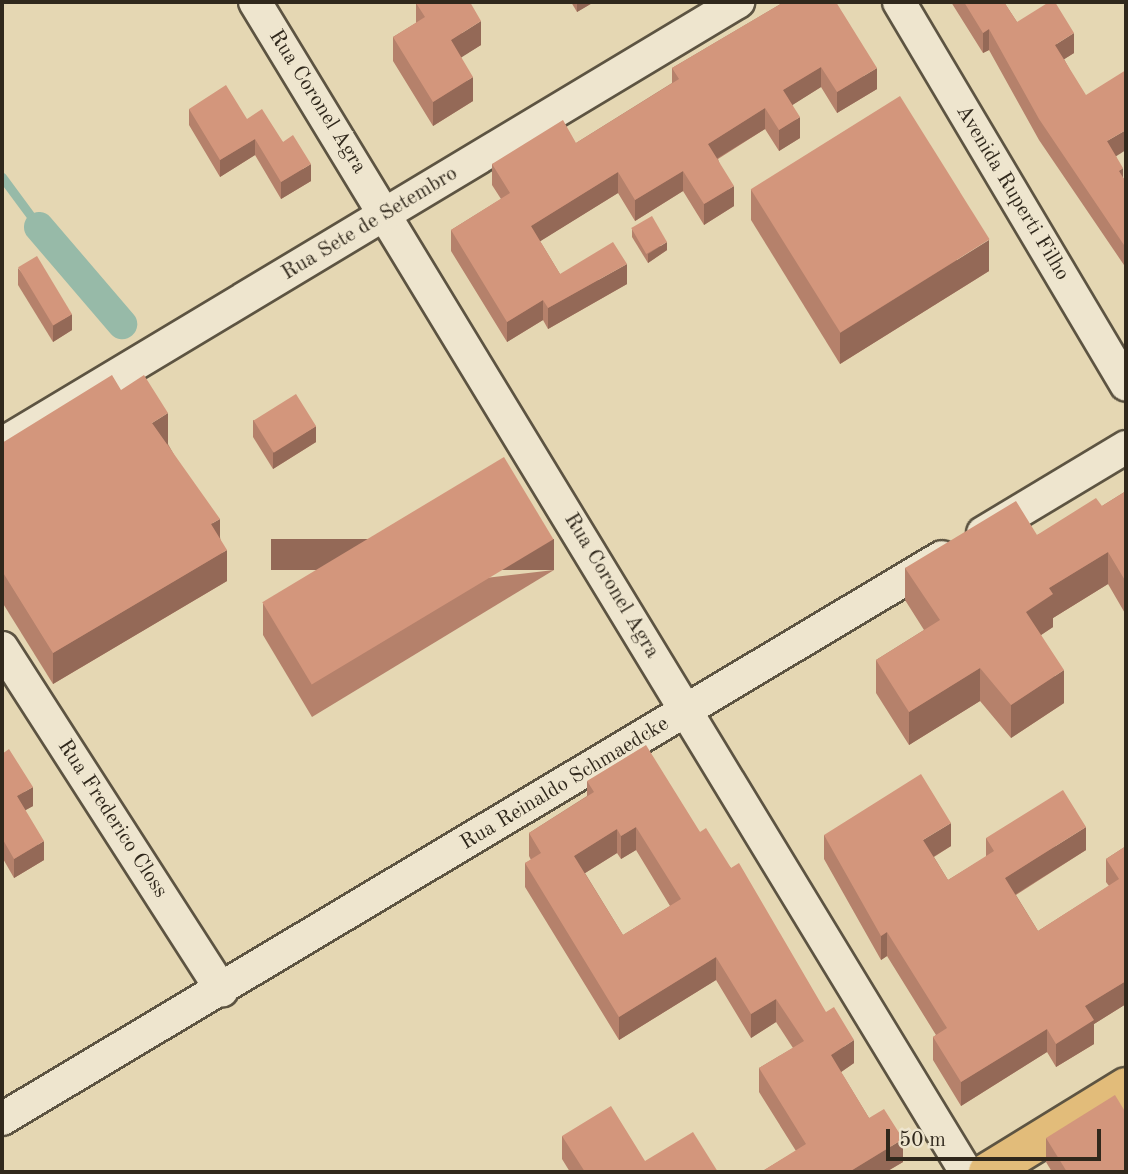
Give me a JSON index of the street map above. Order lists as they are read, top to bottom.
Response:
{
  "streets": {
    "street": [
      "Rua Coronel Agra",
      "Avenida Ruperti Filho",
      "Rua Sete de Setembro",
      "Rua Reinaldo Schmaedcke",
      "Rua Frederico Closs"
    ]
  },
  "crossings": [
    ["Rua Coronel Agra", "Rua Sete de Setembro"],
    ["Rua Coronel Agra", "Rua Reinaldo Schmaedcke"],
    ["Rua Reinaldo Schmaedcke", "Rua Frederico Closs"]
  ],
  "scale_bar": "50 m"
}
